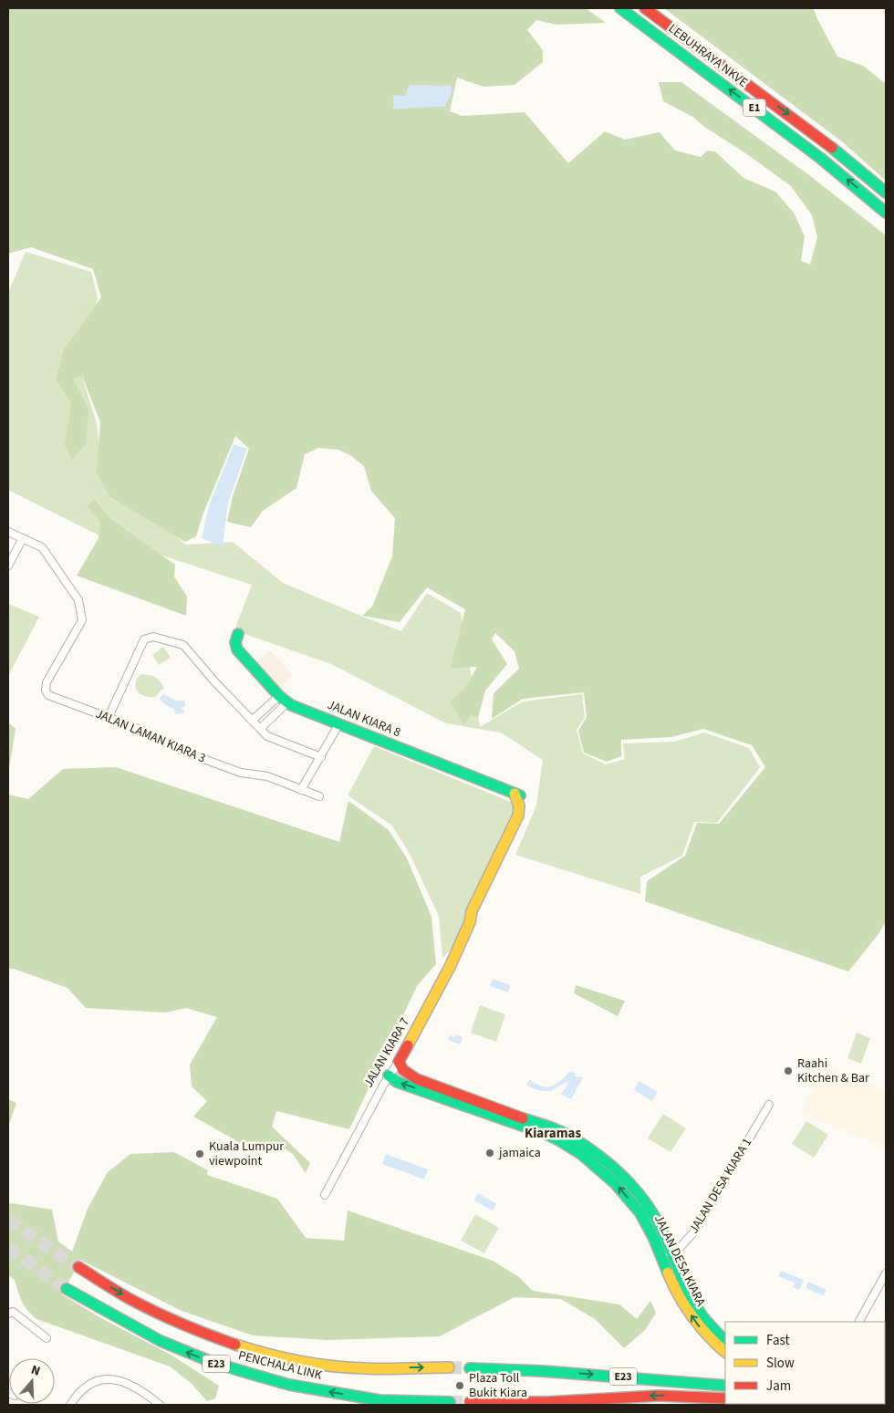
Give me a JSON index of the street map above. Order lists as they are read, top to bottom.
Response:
{
  "streets": {
    "main road": [
      "LEBUHRAYA NKVE",
      "E1",
      "JALAN KIARA 8",
      "JALAN KIARA 7",
      "JALAN DESA KIARA",
      "E23",
      "PENCHALA LINK"
    ],
    "street": ["JALAN LAMAN KIARA 3", "JALAN DESA KIARA 1"]
  },
  "crossings": [
    ["JALAN KIARA 8", "JALAN KIARA 7"],
    ["JALAN KIARA 7", "JALAN DESA KIARA"],
    ["JALAN DESA KIARA 1", "JALAN DESA KIARA"]
  ],
  "districts": ["Kiaramas"],
  "places": [
    "Raahi Kitchen & Bar",
    "jamaica",
    "Kuala Lumpur viewpoint",
    "Plaza Toll Bukit Kiara"
  ],
  "legend": ["Fast", "Slow", "Jam"],
  "north": "top"
}
